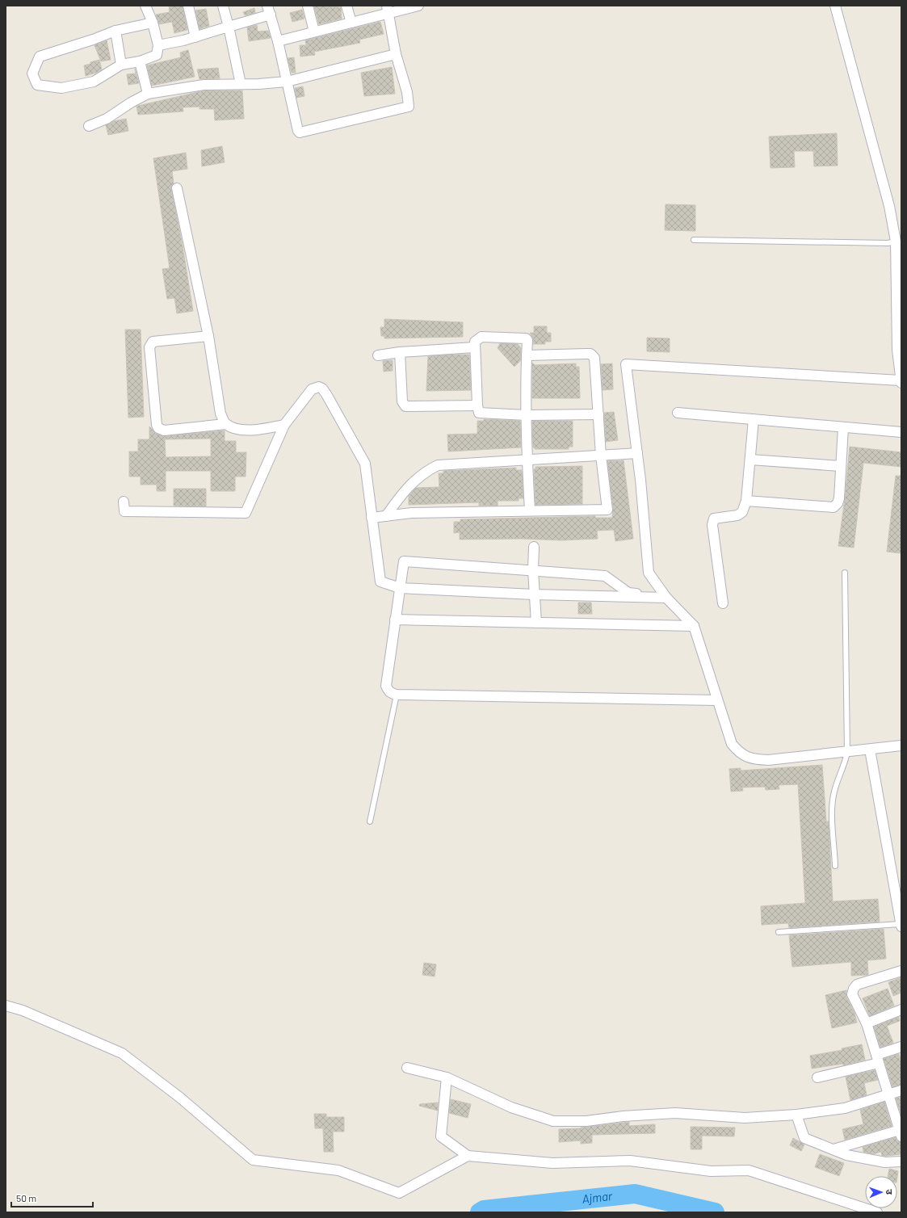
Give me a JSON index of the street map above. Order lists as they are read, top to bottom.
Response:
{
  "water": ["Ajmar"],
  "scale_bar": "50 m",
  "north": "right"
}
